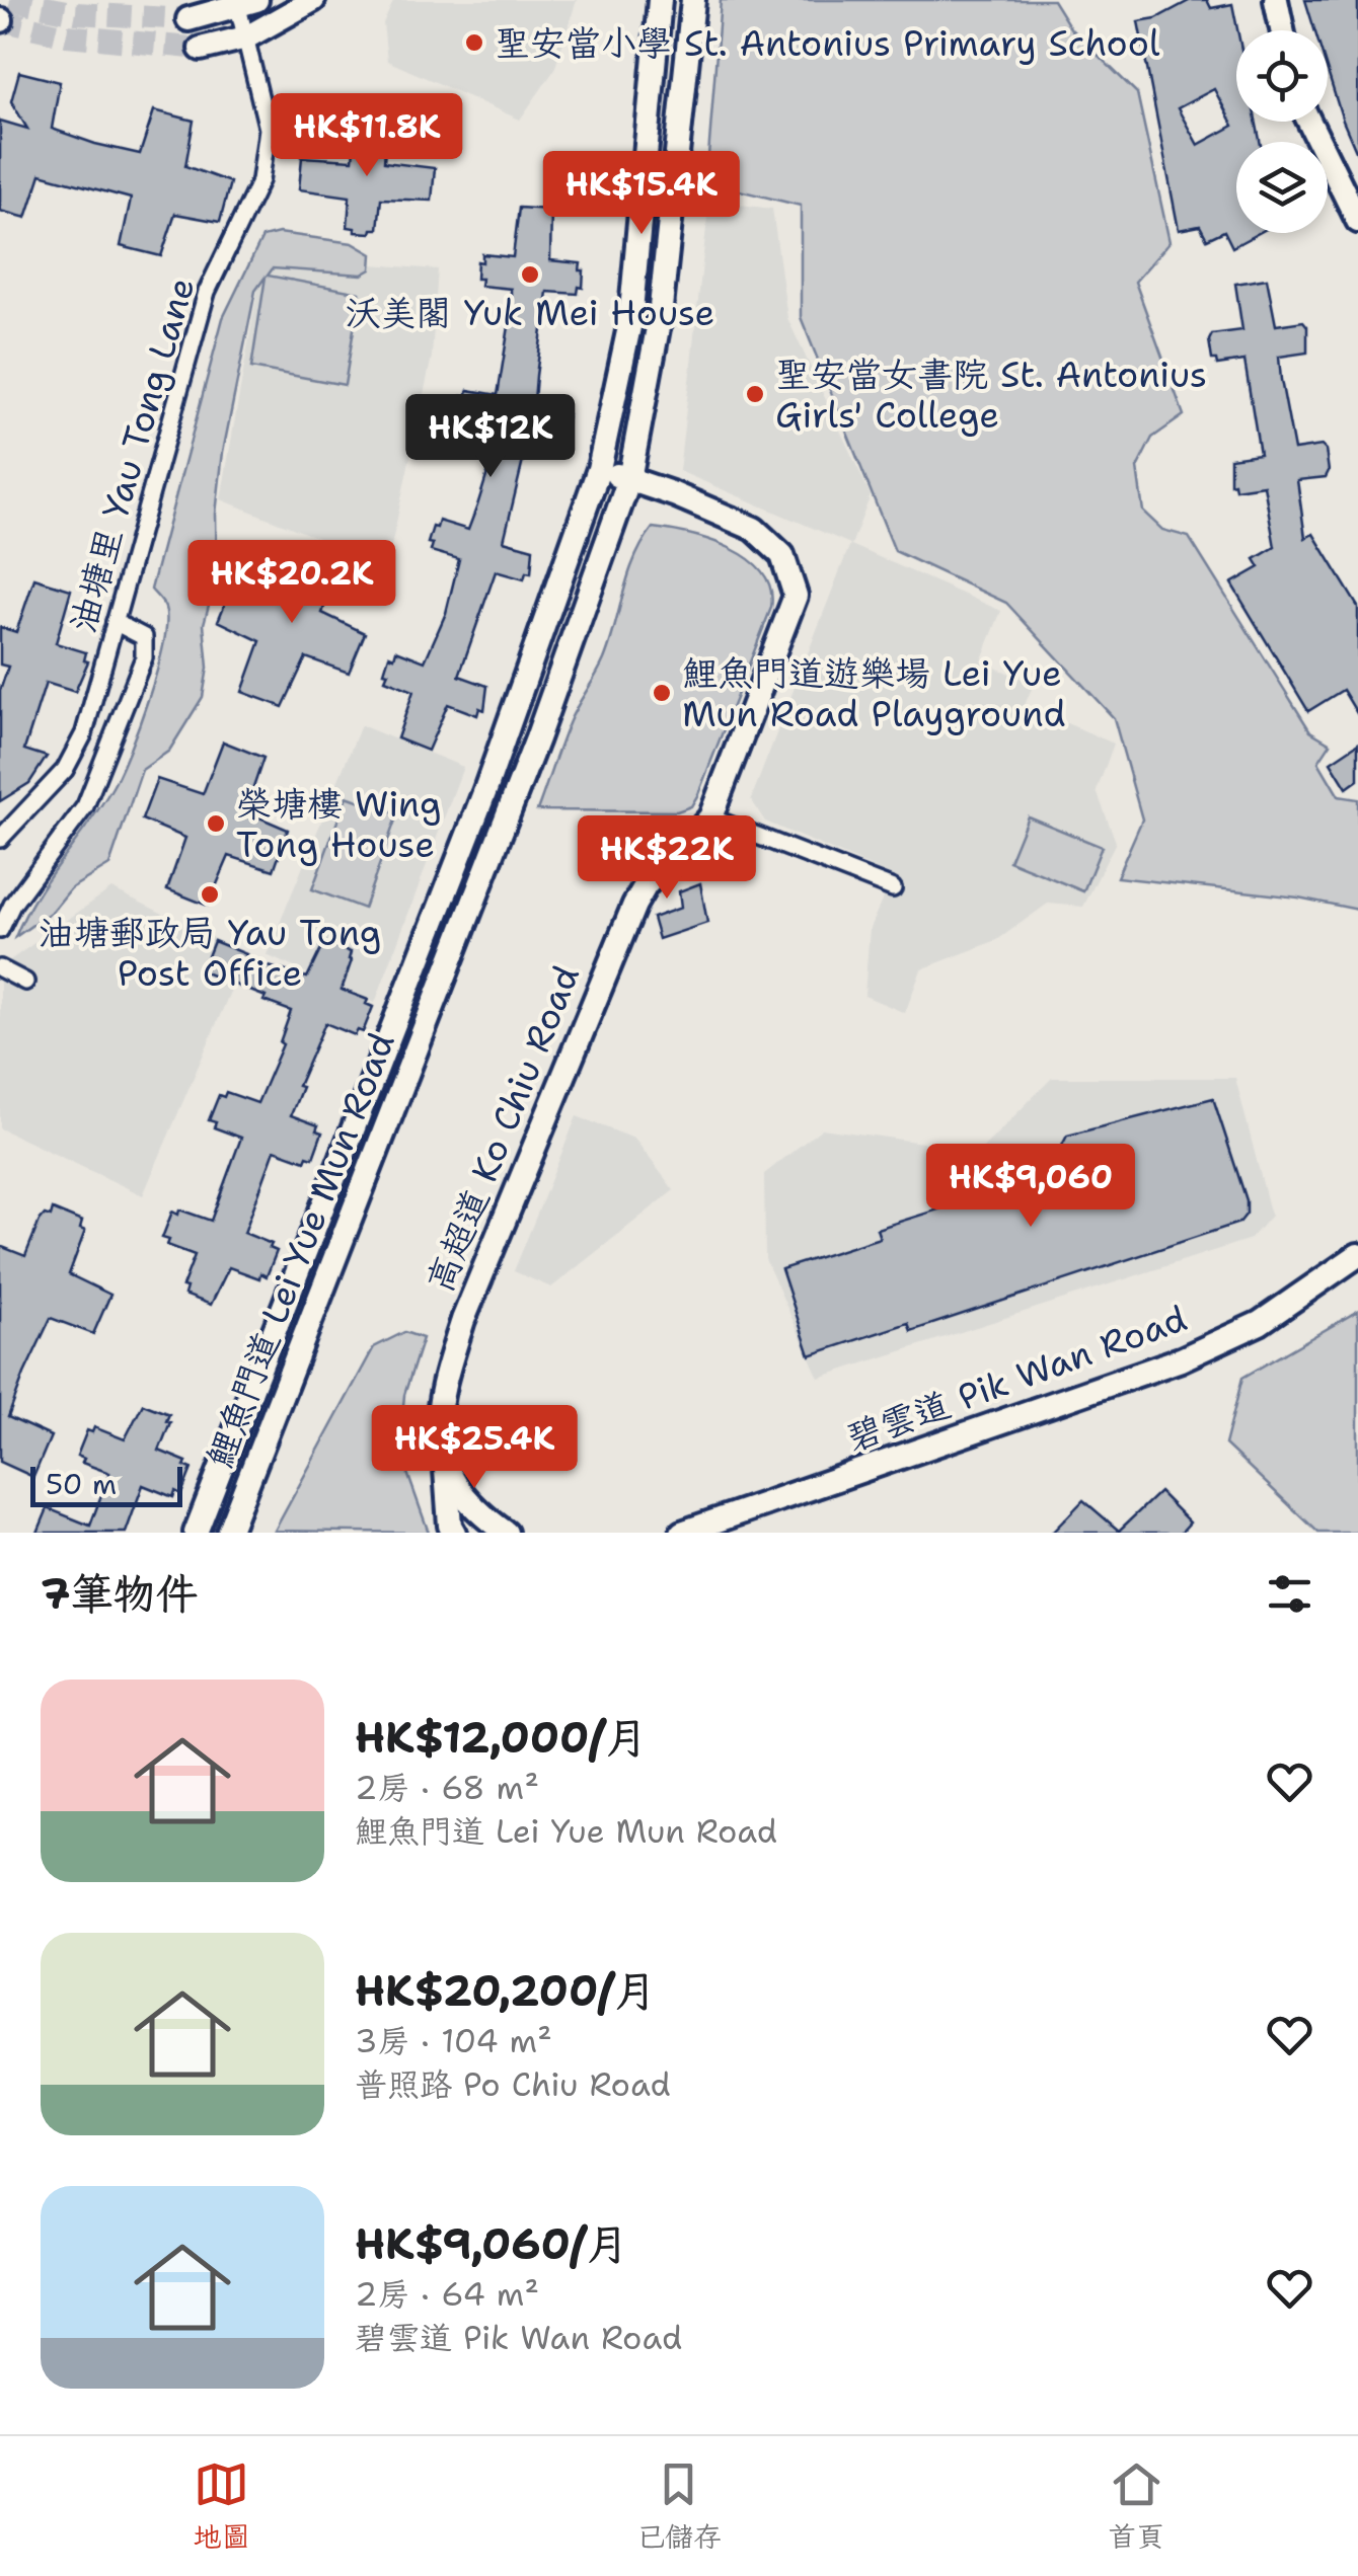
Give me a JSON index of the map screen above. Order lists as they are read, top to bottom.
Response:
{
  "streets": {
    "main road": ["高超道 Ko Chiu Road", "鯉魚門道 Lei Yue Mun Road", "碧雲道 Pik Wan Road"],
    "street": ["油塘里 Yau Tong Lane"]
  },
  "crossings": [
    ["高超道 Ko Chiu Road", "鯉魚門道 Lei Yue Mun Road"]
  ],
  "places": [
    "聖安當小學 St. Antonius Primary School",
    "沃美閣 Yuk Mei House",
    "聖安當女書院 St. Antonius Girls' College",
    "鯉魚門道遊樂場 Lei Yue Mun Road Playground",
    "榮塘樓 Wing Tong House",
    "油塘郵政局 Yau Tong Post Office"
  ],
  "scale_bar": "50 m",
  "page": {
    "price": [
      "HK$11.8K",
      "HK$15.4K",
      "HK$12K",
      "HK$20.2K",
      "HK$22K",
      "HK$9,060",
      "HK$25.4K"
    ],
    "scale": "50 m",
    "heading": "7筆物件",
    "list": [
      {
        "name": "HK$12,000/月",
        "note": "2房 · 68 m² · 鯉魚門道 Lei Yue Mun Road"
      },
      {
        "name": "HK$20,200/月",
        "note": "3房 · 104 m² · 普照路 Po Chiu Road"
      },
      {
        "name": "HK$9,060/月",
        "note": "2房 · 64 m² · 碧雲道 Pik Wan Road"
      }
    ],
    "tabs": ["地圖", "已儲存", "首頁"]
  }
}
